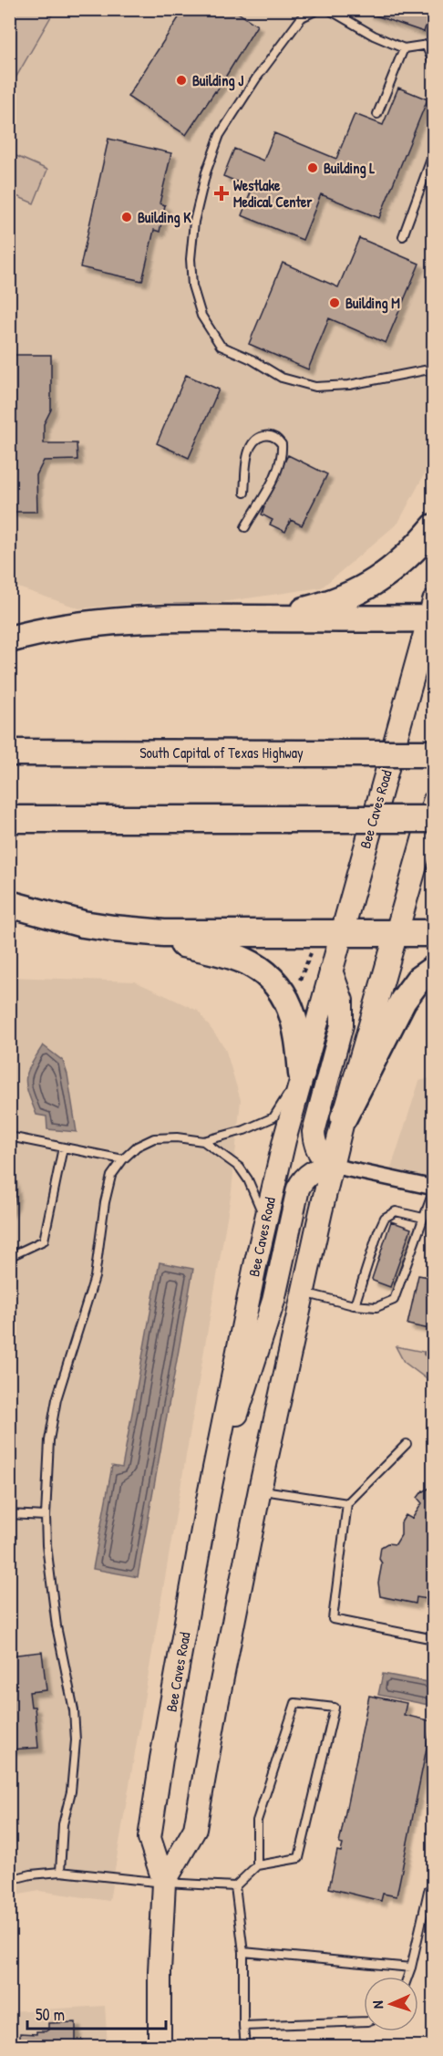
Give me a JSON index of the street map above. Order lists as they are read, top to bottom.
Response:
{
  "streets": {
    "highway": ["South Capital of Texas Highway"],
    "main road": ["Bee Caves Road"]
  },
  "places": {
    "other": [
      "Building J",
      "Building L",
      "Building K",
      "Building M"
    ],
    "health": ["Westlake Medical Center"]
  },
  "scale_bar": "50 m",
  "north": "left"
}
